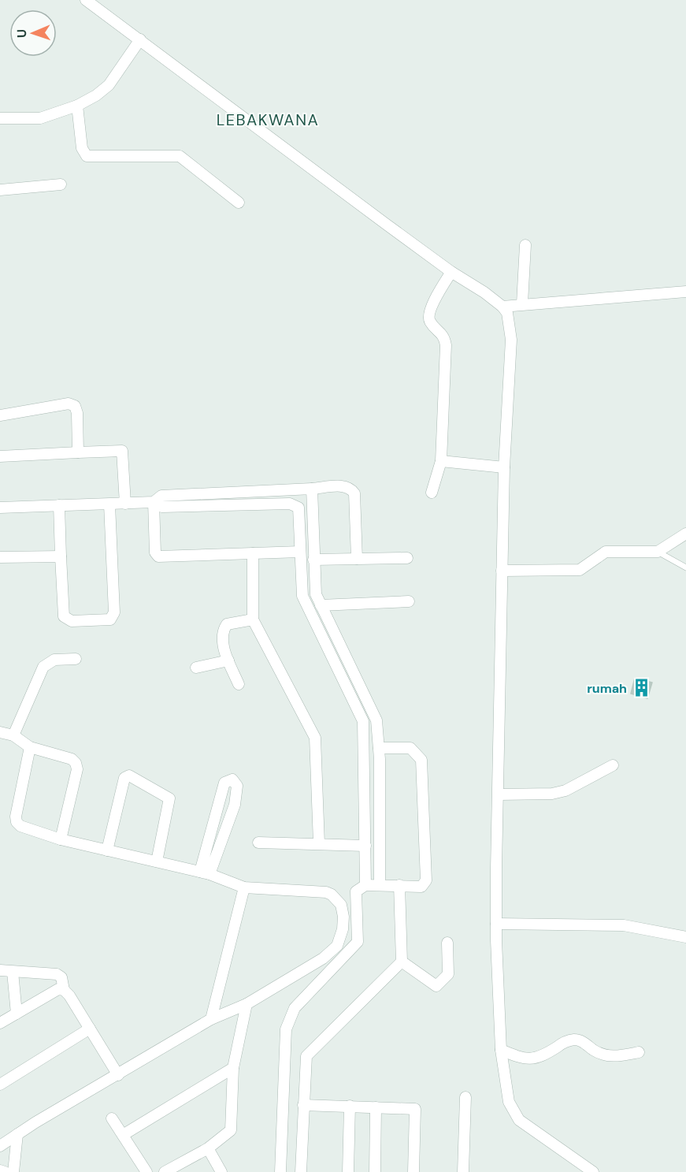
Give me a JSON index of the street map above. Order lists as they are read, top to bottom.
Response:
{
  "districts": ["LEBAKWANA"],
  "places": {
    "building": ["rumah"]
  },
  "north": "left"
}
